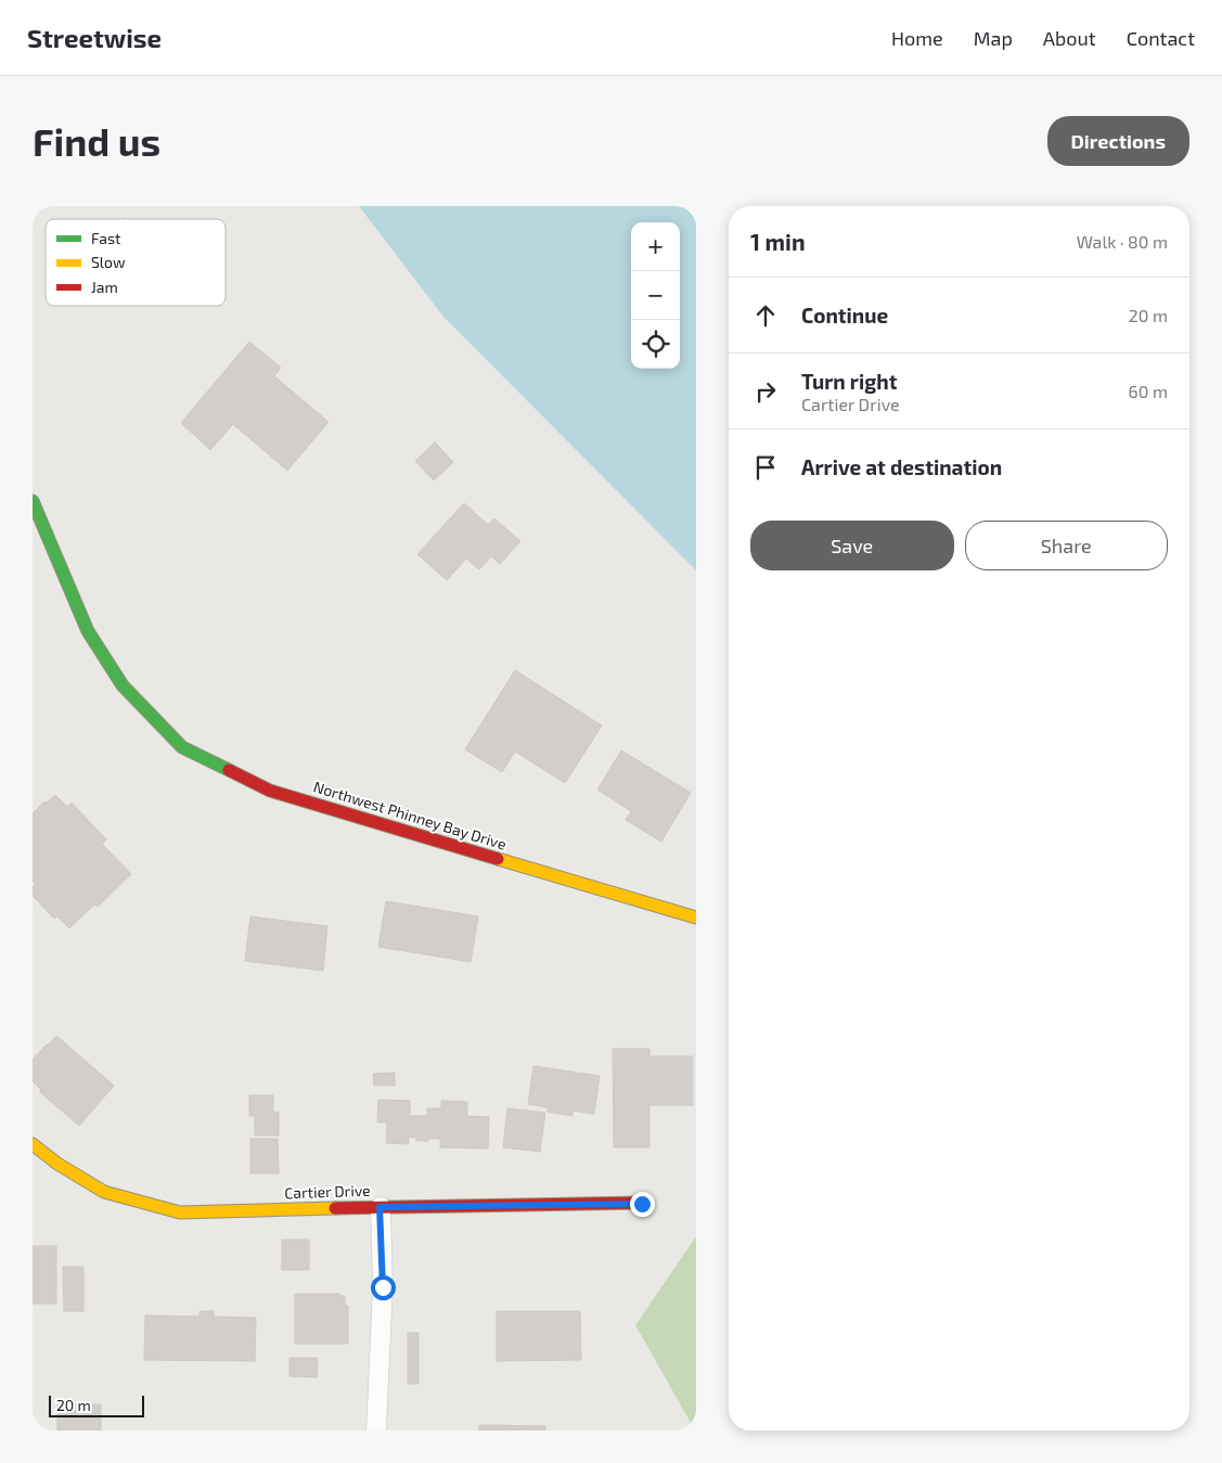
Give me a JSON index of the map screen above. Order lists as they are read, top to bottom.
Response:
{
  "streets": {
    "street": ["Northwest Phinney Bay Drive", "Cartier Drive"]
  },
  "legend": ["Fast", "Slow", "Jam"],
  "scale_bar": "20 m",
  "page": {
    "header": "Streetwise",
    "nav": [
      "Home",
      "Map",
      "About",
      "Contact"
    ],
    "buttons": [
      "Directions",
      ["Save", "Share"]
    ],
    "title": "Find us",
    "heading": ["1 min", "Walk · 80 m"],
    "map_buttons": ["+", "−"],
    "list": [
      ["Continue", "20 m"],
      ["Turn right", "Cartier Drive", "60 m"],
      "Arrive at destination"
    ],
    "scale": "20 m"
  }
}
